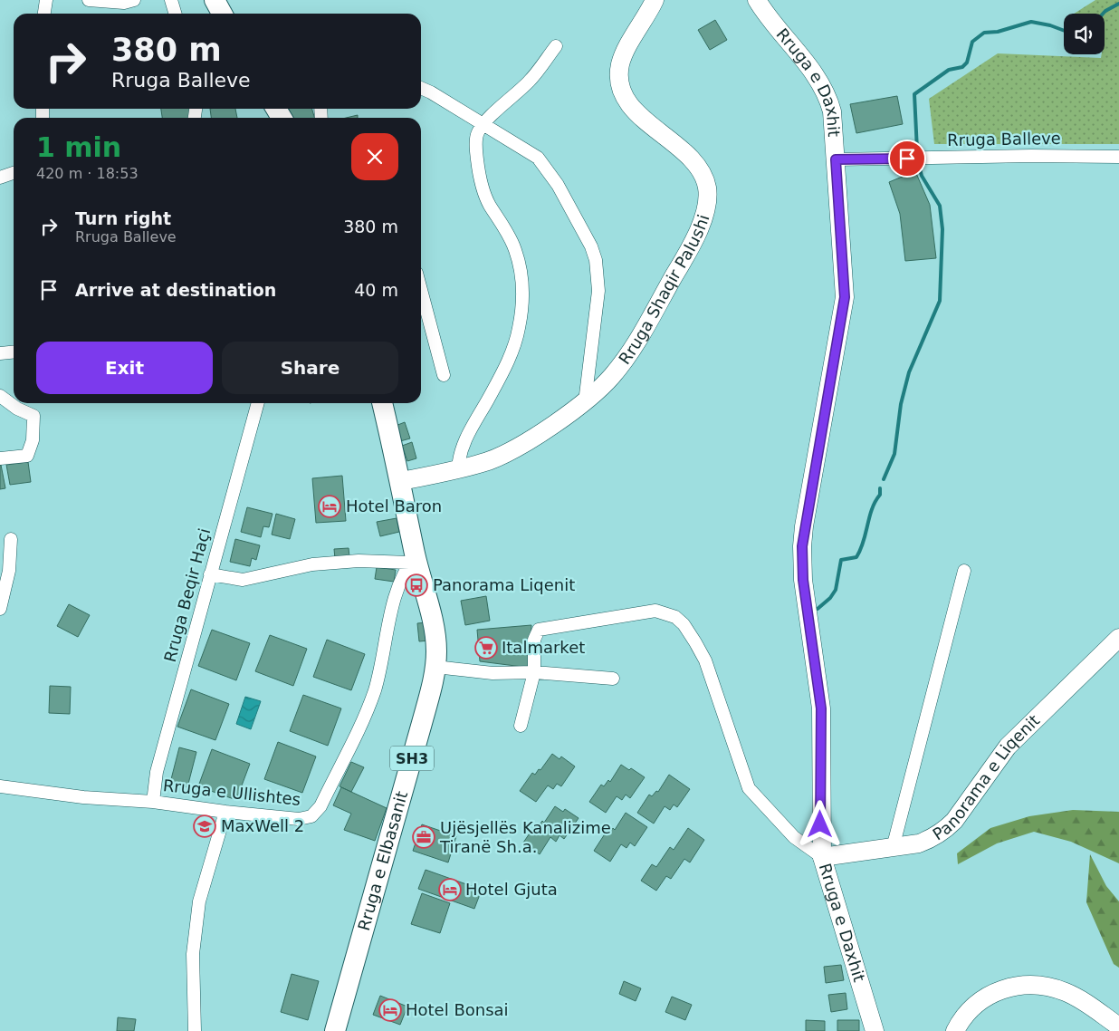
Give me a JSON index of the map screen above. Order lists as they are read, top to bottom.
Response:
{
  "streets": {
    "main road": ["SH3", "Rruga e Elbasanit"],
    "street": [
      "Rruga e Daxhit",
      "Rruga Balleve",
      "Rruga Shaqir Palushi",
      "Rruga Beqir Haçi",
      "Panorama e Liqenit",
      "Rruga e Ullishtes"
    ]
  },
  "crossings": [
    ["Rruga e Daxhit", "Rruga Balleve"],
    ["Rruga e Daxhit", "Panorama e Liqenit"],
    ["Rruga Shaqir Palushi", "Rruga e Elbasanit"],
    ["Rruga Beqir Haçi", "Rruga e Ullishtes"],
    ["Rruga e Ullishtes", "Rruga e Elbasanit"]
  ],
  "places": {
    "hotel": ["Hotel Baron", "Hotel Gjuta", "Hotel Bonsai"],
    "bus stop": ["Panorama Liqenit"],
    "supermarket": ["Italmarket"],
    "school or university": ["MaxWell 2"],
    "office": ["Ujësjellës Kanalizime Tiranë Sh.a."]
  },
  "page": {
    "turn": ["380 m", "Rruga Balleve"],
    "heading": ["1 min", "420 m · 18:53"],
    "list": [
      {
        "name": "Turn right",
        "note": "Rruga Balleve",
        "value": "380 m"
      },
      {
        "name": "Arrive at destination",
        "value": "40 m"
      }
    ],
    "buttons": ["Exit", "Share"]
  }
}
